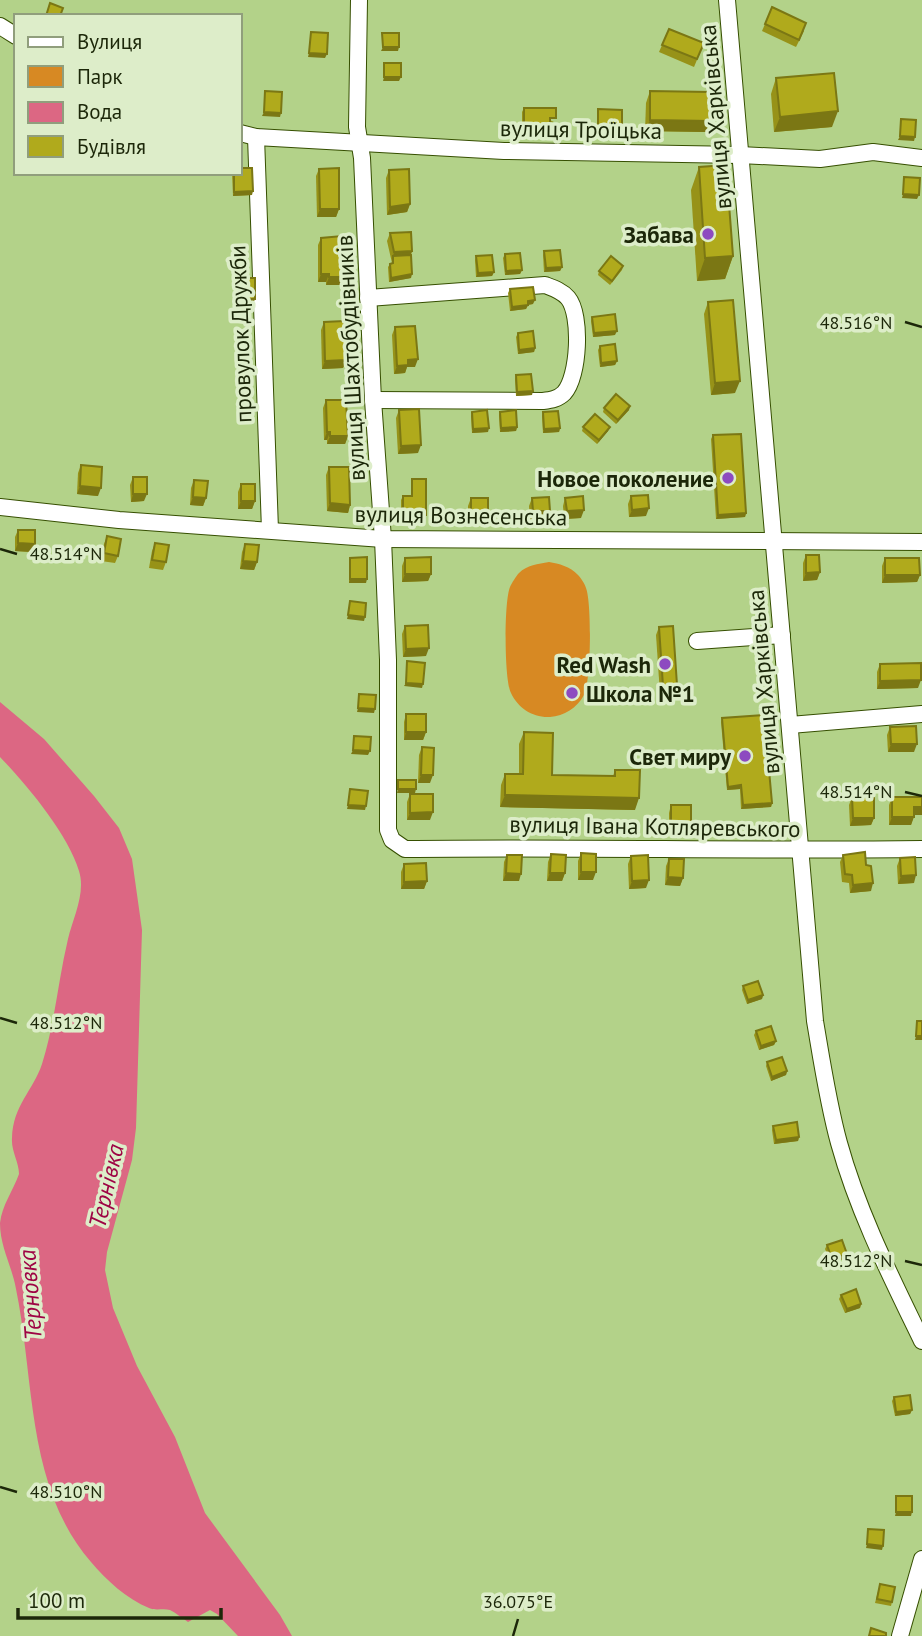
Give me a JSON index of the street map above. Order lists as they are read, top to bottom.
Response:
{
  "streets": {
    "street": [
      "вулиця Харківська",
      "вулиця Троїцька",
      "провулок Дружби",
      "вулиця Шахтобудівників",
      "вулиця Вознесенська",
      "вулиця Івана Котляревського"
    ]
  },
  "crossings": [
    ["вулиця Харківська", "вулиця Троїцька"],
    ["вулиця Харківська", "вулиця Вознесенська"],
    ["вулиця Харківська", "вулиця Івана Котляревського"],
    ["вулиця Троїцька", "провулок Дружби"],
    ["вулиця Троїцька", "вулиця Шахтобудівників"],
    ["провулок Дружби", "вулиця Вознесенська"],
    ["вулиця Шахтобудівників", "вулиця Вознесенська"],
    ["вулиця Шахтобудівників", "вулиця Івана Котляревського"]
  ],
  "water": ["Тернівка", "Терновка"],
  "places": [
    "Забава",
    "Новое поколение",
    "Red Wash",
    "Школа №1",
    "Свет миру"
  ],
  "legend": [
    "Вулиця",
    "Парк",
    "Вода",
    "Будівля"
  ],
  "scale_bar": "100 m",
  "coordinates": [
    "48.516°N",
    "48.514°N",
    "48.512°N",
    "48.510°N",
    "36.075°E"
  ]
}
